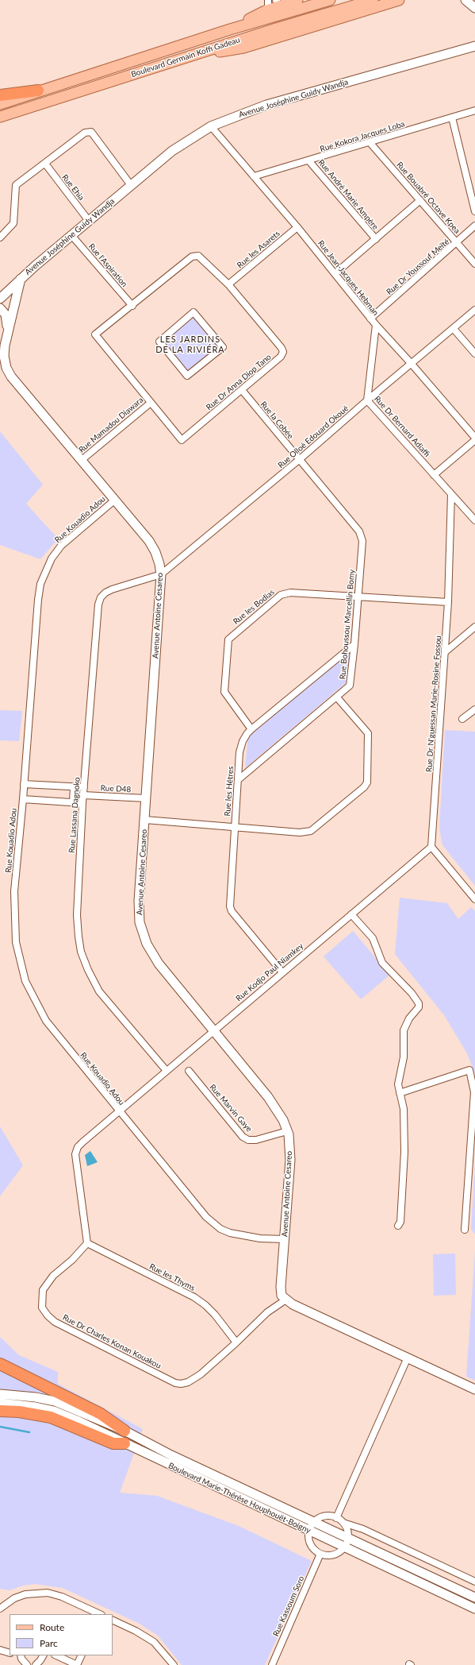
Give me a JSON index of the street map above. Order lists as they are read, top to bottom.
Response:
{
  "streets": {
    "main road": ["Boulevard Germain Koffi Gadeau"],
    "street": [
      "Avenue Joséphine Guidy Wandja",
      "Rue Kokora Jacques Loba",
      "Rue Ehia",
      "Rue André Marie Ampère",
      "Rue Bouabré Octave Kpea",
      "Rue les Asarets",
      "Rue l'Aspiration",
      "Rue Dr Youssouf Meïté",
      "Rue Jean-Jacques Hebman",
      "Rue Dr Anna Diop Tano",
      "Rue la Cobée",
      "Rue Mamadou Diawara",
      "Rue Dr Bernard Adiaffi",
      "Rue Olloé Edouard Okoué",
      "Rue Kouadio Adou",
      "Rue les Bodias",
      "Avenue Antoine Cesareo",
      "Rue Bohoussou Marcellin Bomy",
      "Rue Dr N'guessan Marie-Rosine Fossou",
      "Rue D48",
      "Rue les Hêtres",
      "Rue Lassana Dagnoko",
      "Rue Kodjo Paul Niamkey",
      "Rue Marvin Gaye",
      "Rue les Thyms",
      "Rue Dr Charles Konan Kouakou",
      "Boulevard Marie-Thérèse Houphouët-Boigny",
      "Rue Kassoum Soro"
    ]
  },
  "crossings": [
    ["Avenue Joséphine Guidy Wandja", "Rue Ehia"],
    ["Avenue Joséphine Guidy Wandja", "Rue l'Aspiration"],
    ["Avenue Joséphine Guidy Wandja", "Rue Jean-Jacques Hebman"],
    ["Avenue Joséphine Guidy Wandja", "Avenue Antoine Cesareo"],
    ["Rue Kokora Jacques Loba", "Rue André Marie Ampère"],
    ["Rue Kokora Jacques Loba", "Rue Bouabré Octave Kpea"],
    ["Rue Kokora Jacques Loba", "Rue Jean-Jacques Hebman"],
    ["Rue Bouabré Octave Kpea", "Rue Dr Youssouf Meïté"],
    ["Rue les Asarets", "Rue Jean-Jacques Hebman"],
    ["Rue les Asarets", "Rue Dr Anna Diop Tano"],
    ["Rue l'Aspiration", "Rue Dr Anna Diop Tano"],
    ["Rue Dr Youssouf Meïté", "Rue Jean-Jacques Hebman"],
    ["Rue Jean-Jacques Hebman", "Rue Dr Bernard Adiaffi"],
    ["Rue Jean-Jacques Hebman", "Rue Olloé Edouard Okoué"],
    ["Rue Dr Anna Diop Tano", "Rue la Cobée"],
    ["Rue Dr Anna Diop Tano", "Rue Mamadou Diawara"],
    ["Rue la Cobée", "Rue Olloé Edouard Okoué"],
    ["Rue la Cobée", "Rue Bohoussou Marcellin Bomy"],
    ["Rue Mamadou Diawara", "Avenue Antoine Cesareo"],
    ["Rue Dr Bernard Adiaffi", "Rue Olloé Edouard Okoué"],
    ["Rue Dr Bernard Adiaffi", "Rue Dr N'guessan Marie-Rosine Fossou"],
    ["Rue Olloé Edouard Okoué", "Avenue Antoine Cesareo"],
    ["Rue Olloé Edouard Okoué", "Rue Bohoussou Marcellin Bomy"],
    ["Rue Olloé Edouard Okoué", "Rue Lassana Dagnoko"],
    ["Rue Kouadio Adou", "Avenue Antoine Cesareo"],
    ["Rue Kouadio Adou", "Rue Kodjo Paul Niamkey"],
    ["Rue les Bodias", "Rue Bohoussou Marcellin Bomy"],
    ["Rue les Bodias", "Rue Dr N'guessan Marie-Rosine Fossou"],
    ["Rue les Bodias", "Rue les Hêtres"],
    ["Avenue Antoine Cesareo", "Rue D48"],
    ["Avenue Antoine Cesareo", "Rue Lassana Dagnoko"],
    ["Avenue Antoine Cesareo", "Rue Kodjo Paul Niamkey"],
    ["Avenue Antoine Cesareo", "Rue Marvin Gaye"],
    ["Avenue Antoine Cesareo", "Rue Dr Charles Konan Kouakou"],
    ["Rue Bohoussou Marcellin Bomy", "Rue les Hêtres"],
    ["Rue Dr N'guessan Marie-Rosine Fossou", "Rue Kodjo Paul Niamkey"],
    ["Rue D48", "Rue Lassana Dagnoko"],
    ["Rue les Hêtres", "Rue Kodjo Paul Niamkey"],
    ["Rue Lassana Dagnoko", "Rue Kodjo Paul Niamkey"],
    ["Rue les Thyms", "Rue Dr Charles Konan Kouakou"]
  ],
  "districts": ["LES JARDINS DE LA RIVIÉRA"],
  "legend": ["Route", "Parc"]
}
